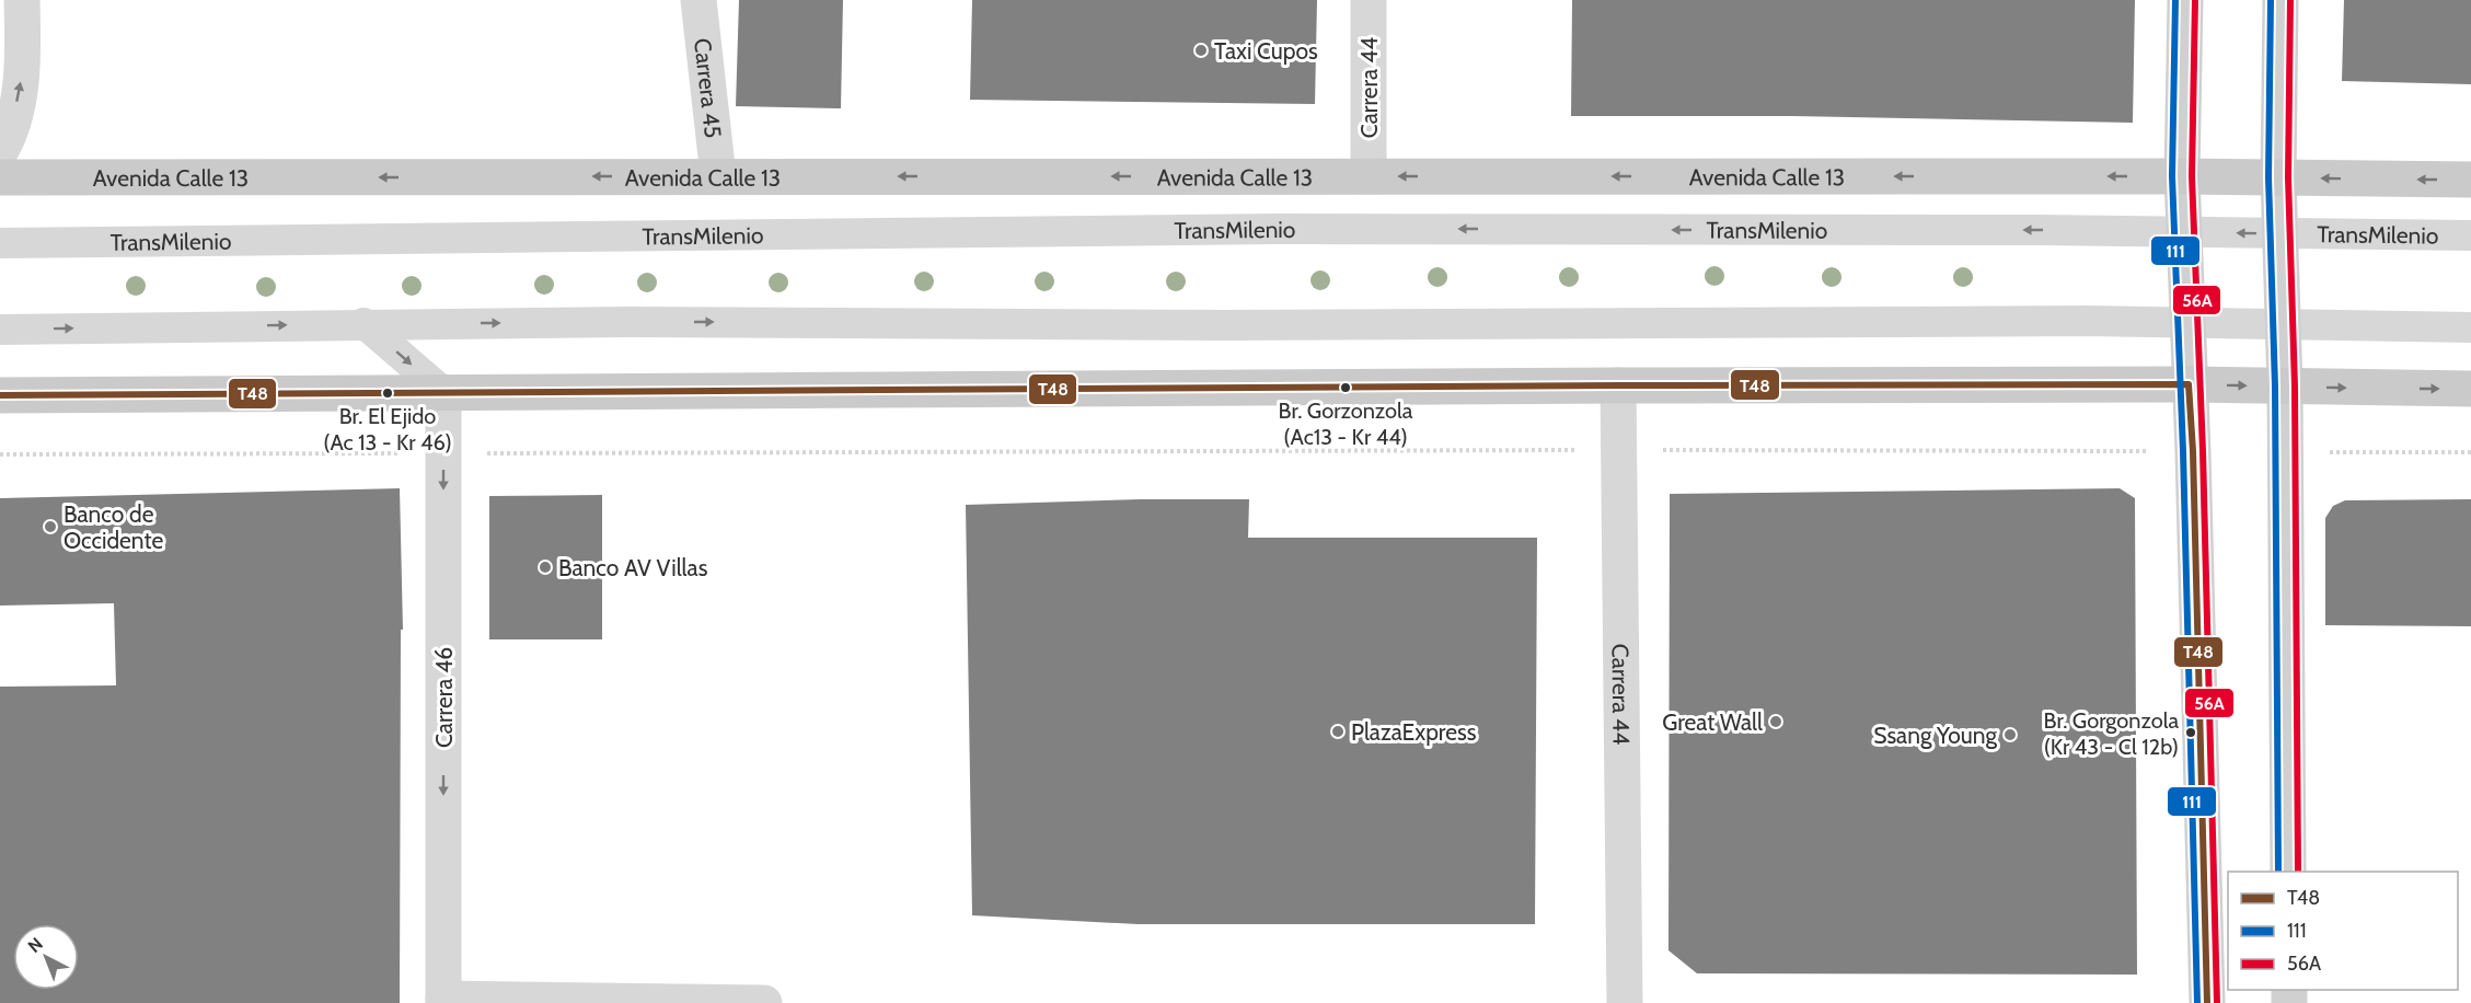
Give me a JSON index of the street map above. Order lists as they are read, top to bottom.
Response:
{
  "streets": {
    "main road": ["Avenida Calle 13"],
    "street": ["Carrera 45", "Carrera 44", "Carrera 46"],
    "lane": ["TransMilenio"]
  },
  "crossings": [
    ["Carrera 45", "Avenida Calle 13"],
    ["Carrera 44", "Avenida Calle 13"]
  ],
  "one_way": ["Carrera 46"],
  "places": [
    "Taxi Cupos",
    "Br. Gorzonzola (Ac13 - Kr 44)",
    "Br. El Ejido (Ac 13 - Kr 46)",
    "Banco de Occidente",
    "Banco AV Villas",
    "Great Wall",
    "PlazaExpress",
    "Br. Gorgonzola (Kr 43 - Cl 12b)",
    "Ssang Young"
  ],
  "lines": ["transit line 111", "transit line 56A", "transit line T48"],
  "legend": ["T48", "111", "56A"],
  "north": "top left"
}
